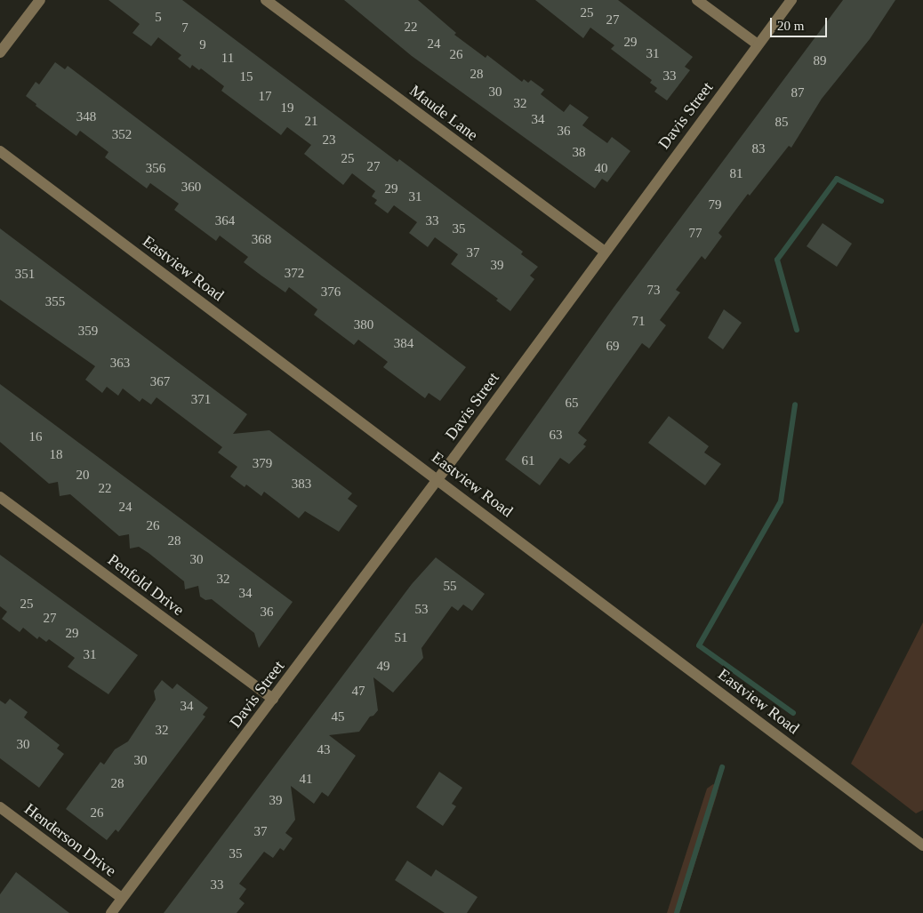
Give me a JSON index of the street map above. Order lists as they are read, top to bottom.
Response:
{
  "streets": {
    "street": [
      "Maude Lane",
      "Davis Street",
      "Eastview Road",
      "Penfold Drive",
      "Henderson Drive"
    ]
  },
  "crossings": [
    ["Maude Lane", "Davis Street"],
    ["Davis Street", "Eastview Road"],
    ["Davis Street", "Penfold Drive"],
    ["Davis Street", "Henderson Drive"]
  ],
  "house_numbers": [
    "25",
    "5",
    "27",
    "22",
    "7",
    "29",
    "24",
    "9",
    "31",
    "26",
    "11",
    "89",
    "28",
    "33",
    "15",
    "30",
    "87",
    "17",
    "32",
    "19",
    "348",
    "34",
    "21",
    "85",
    "36",
    "352",
    "23",
    "83",
    "38",
    "25",
    "27",
    "356",
    "40",
    "81",
    "360",
    "29",
    "31",
    "79",
    "364",
    "33",
    "35",
    "77",
    "368",
    "37",
    "39",
    "372",
    "351",
    "73",
    "376",
    "355",
    "71",
    "380",
    "359",
    "384",
    "69",
    "363",
    "367",
    "371",
    "65",
    "63",
    "16",
    "18",
    "61",
    "379",
    "20",
    "383",
    "22",
    "24",
    "26",
    "28",
    "30",
    "32",
    "55",
    "34",
    "25",
    "53",
    "36",
    "27",
    "29",
    "51",
    "31",
    "49",
    "47",
    "34",
    "45",
    "32",
    "30",
    "43",
    "30",
    "41",
    "28",
    "39",
    "26",
    "37",
    "35",
    "33"
  ],
  "scale_bar": "20 m"
}
